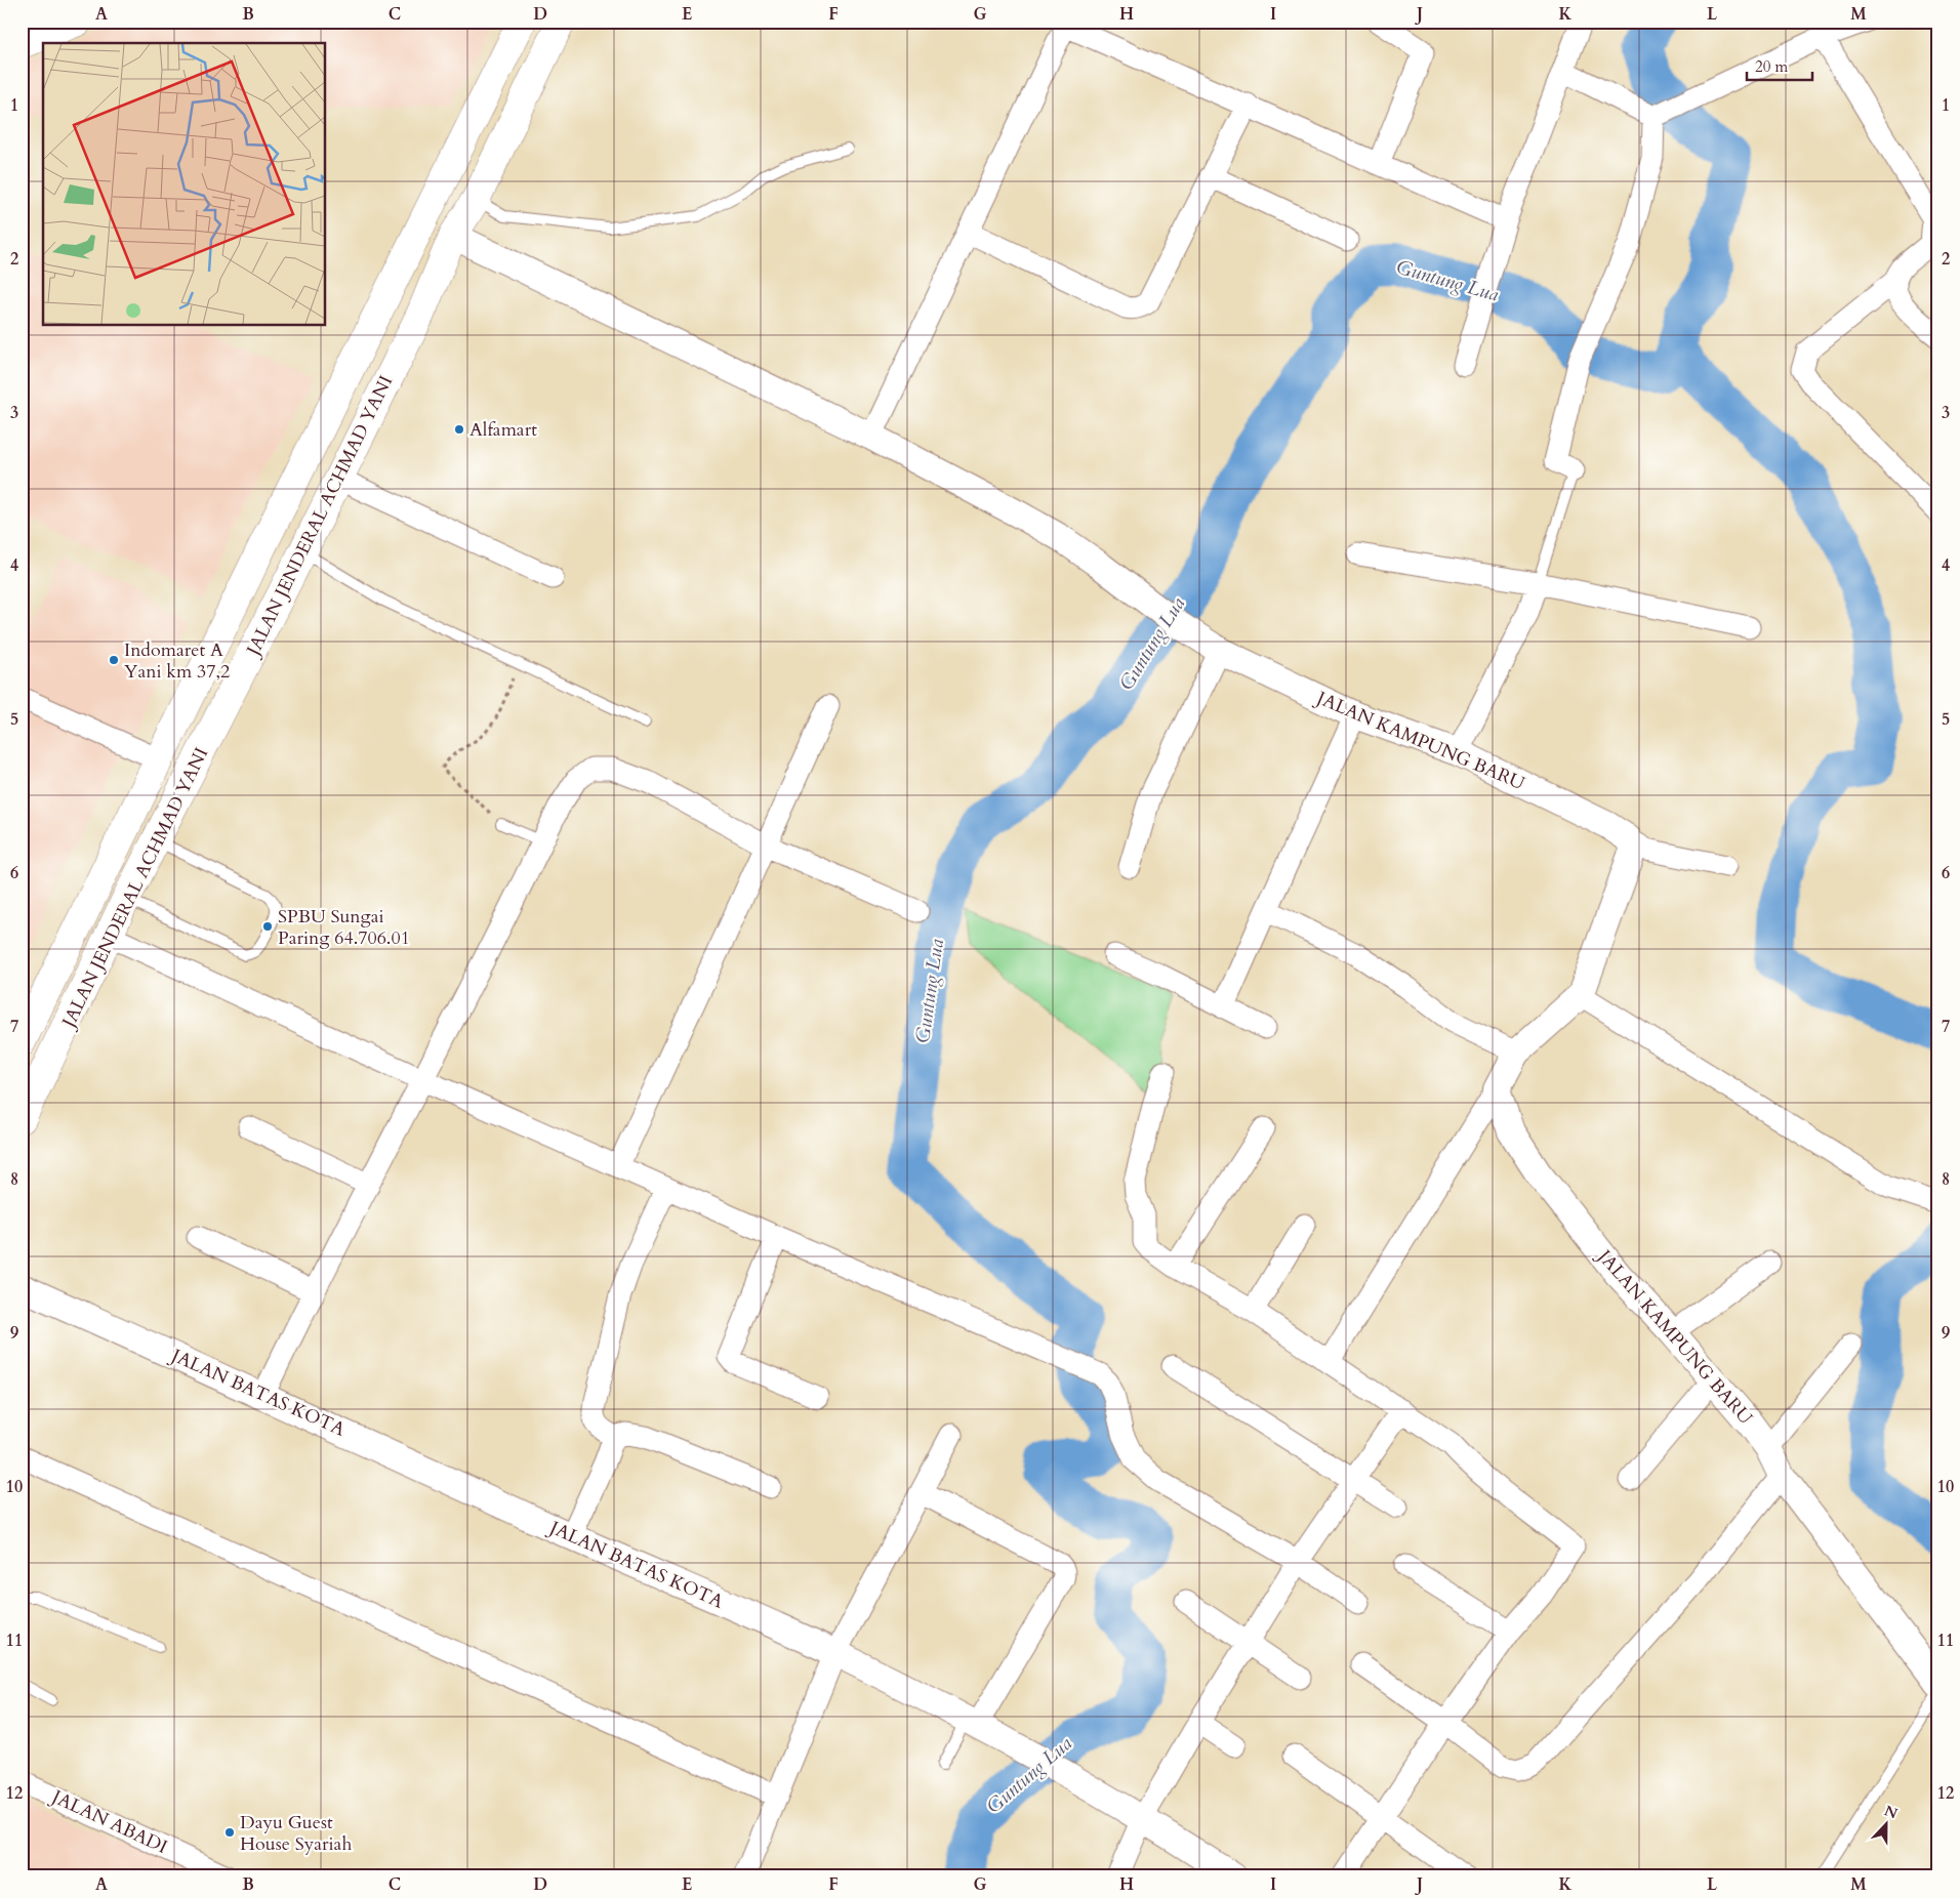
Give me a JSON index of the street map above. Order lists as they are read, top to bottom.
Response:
{
  "streets": {
    "main road": ["JALAN JENDERAL ACHMAD YANI"],
    "street": ["JALAN KAMPUNG BARU", "JALAN BATAS KOTA", "JALAN ABADI"]
  },
  "crossings": [
    ["JALAN JENDERAL ACHMAD YANI", "JALAN KAMPUNG BARU"]
  ],
  "water": ["Guntung Lua"],
  "places": [
    "Alfamart",
    "Indomaret A Yani km 37,2",
    "SPBU Sungai Paring 64.706.01",
    "Dayu Guest House Syariah"
  ],
  "scale_bar": "20 m",
  "north": "top",
  "grid": {
    "columns": [
      "A",
      "B",
      "C",
      "D",
      "E",
      "F",
      "G",
      "H",
      "I",
      "J",
      "K",
      "L",
      "M"
    ],
    "rows": [
      "1",
      "2",
      "3",
      "4",
      "5",
      "6",
      "7",
      "8",
      "9",
      "10",
      "11",
      "12"
    ]
  }
}
